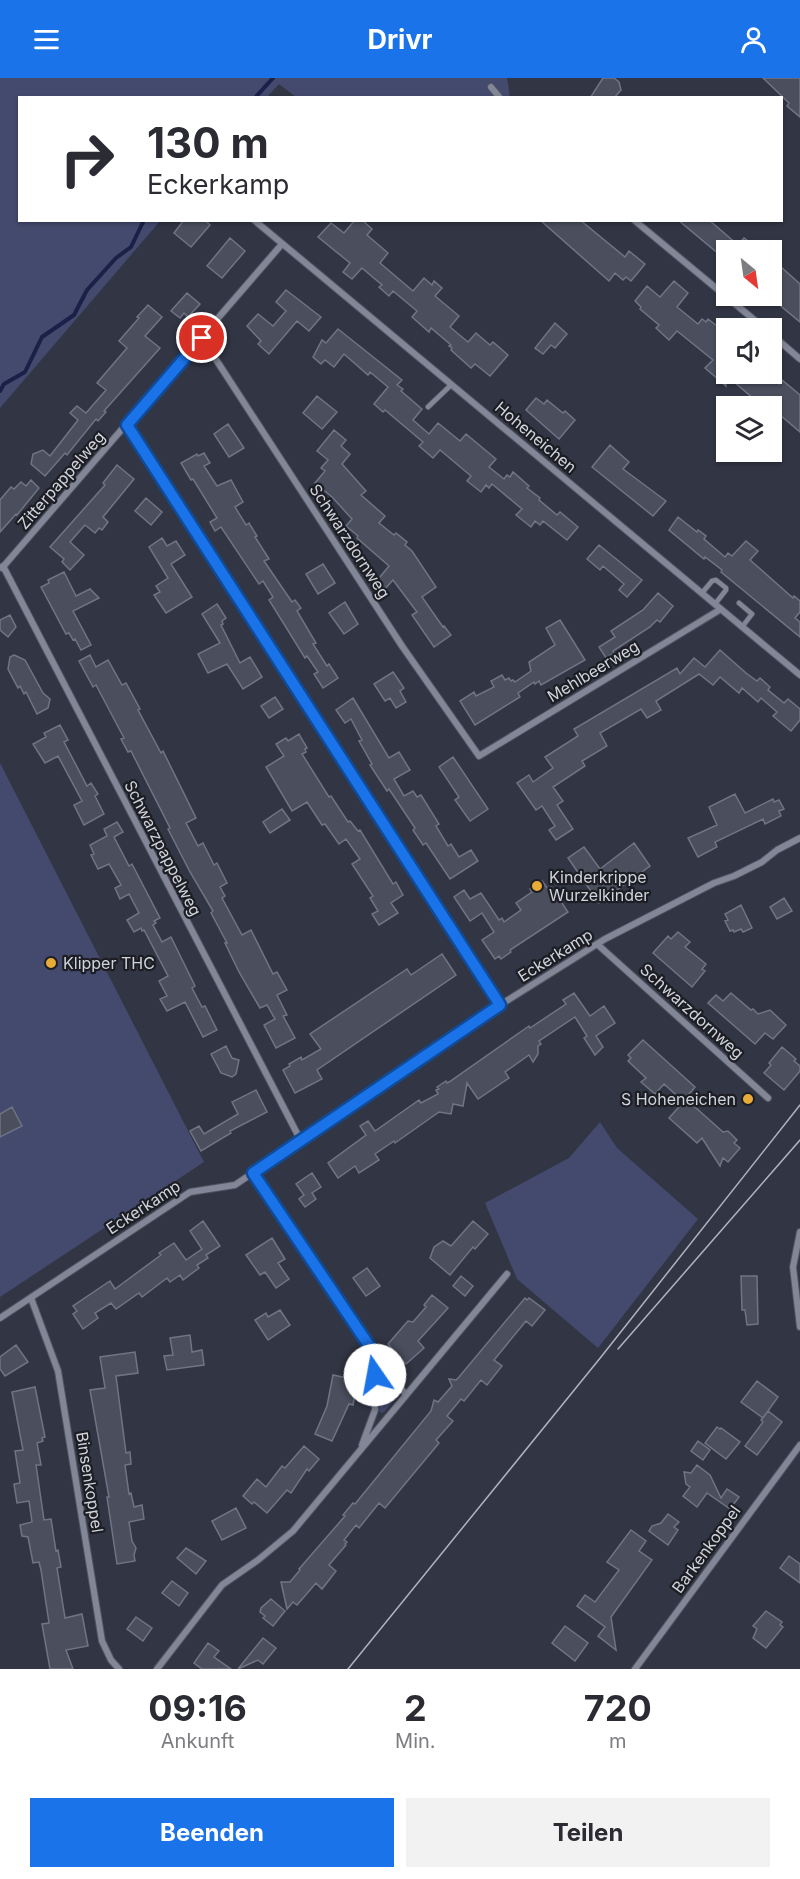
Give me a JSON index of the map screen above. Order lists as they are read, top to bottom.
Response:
{
  "streets": {
    "street": [
      "Hoheneichen",
      "Zitterpappelweg",
      "Schwarzdornweg",
      "Mehlbeerweg",
      "Schwarzpappelweg",
      "Eckerkamp",
      "Binsenkoppel",
      "Barkenkoppel"
    ]
  },
  "crossings": [
    ["Hoheneichen", "Zitterpappelweg"],
    ["Hoheneichen", "Mehlbeerweg"],
    ["Zitterpappelweg", "Schwarzdornweg"],
    ["Zitterpappelweg", "Schwarzpappelweg"],
    ["Schwarzdornweg", "Mehlbeerweg"],
    ["Schwarzdornweg", "Eckerkamp"],
    ["Schwarzpappelweg", "Eckerkamp"],
    ["Eckerkamp", "Binsenkoppel"]
  ],
  "places": ["Kinderkrippe Wurzelkinder", "Klipper THC", "S Hoheneichen"],
  "north": "bottom right",
  "page": {
    "header": "Drivr",
    "turn": ["130 m", "Eckerkamp"],
    "eta": [
      "09:16",
      "Ankunft",
      "2",
      "Min.",
      "720",
      "m"
    ],
    "buttons": ["Beenden", "Teilen"]
  }
}
